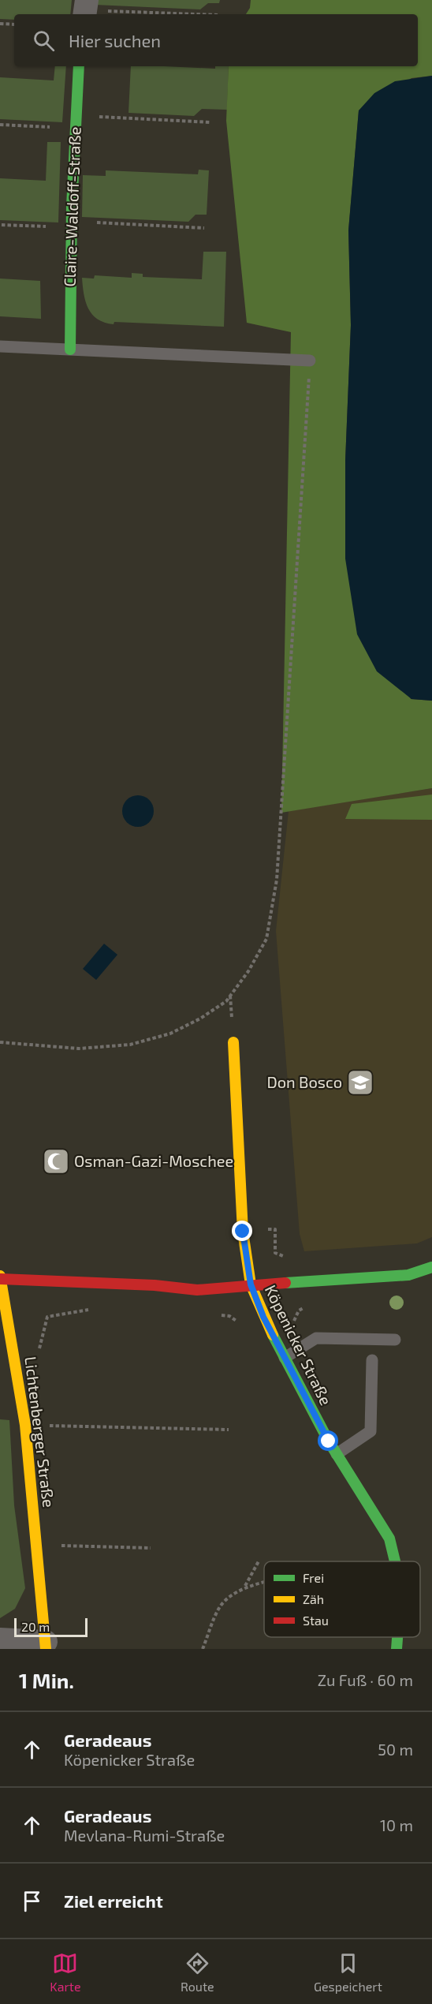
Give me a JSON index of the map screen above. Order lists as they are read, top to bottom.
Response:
{
  "streets": {
    "street": ["Claire-Waldoff-Straße", "Köpenicker Straße", "Lichtenberger Straße"]
  },
  "crossings": [
    ["Köpenicker Straße", "Lichtenberger Straße"]
  ],
  "places": {
    "school or university": ["Don Bosco"],
    "mosque": ["Osman-Gazi-Moschee"]
  },
  "legend": ["Frei", "Zäh", "Stau"],
  "scale_bar": "20 m",
  "page": {
    "search": "Hier suchen",
    "scale": "20 m",
    "heading": ["1 Min.", "Zu Fuß · 60 m"],
    "list": [
      ["Geradeaus", "Köpenicker Straße", "50 m"],
      ["Geradeaus", "Mevlana-Rumi-Straße", "10 m"],
      "Ziel erreicht"
    ],
    "nav": ["Karte", "Route", "Gespeichert"]
  }
}
